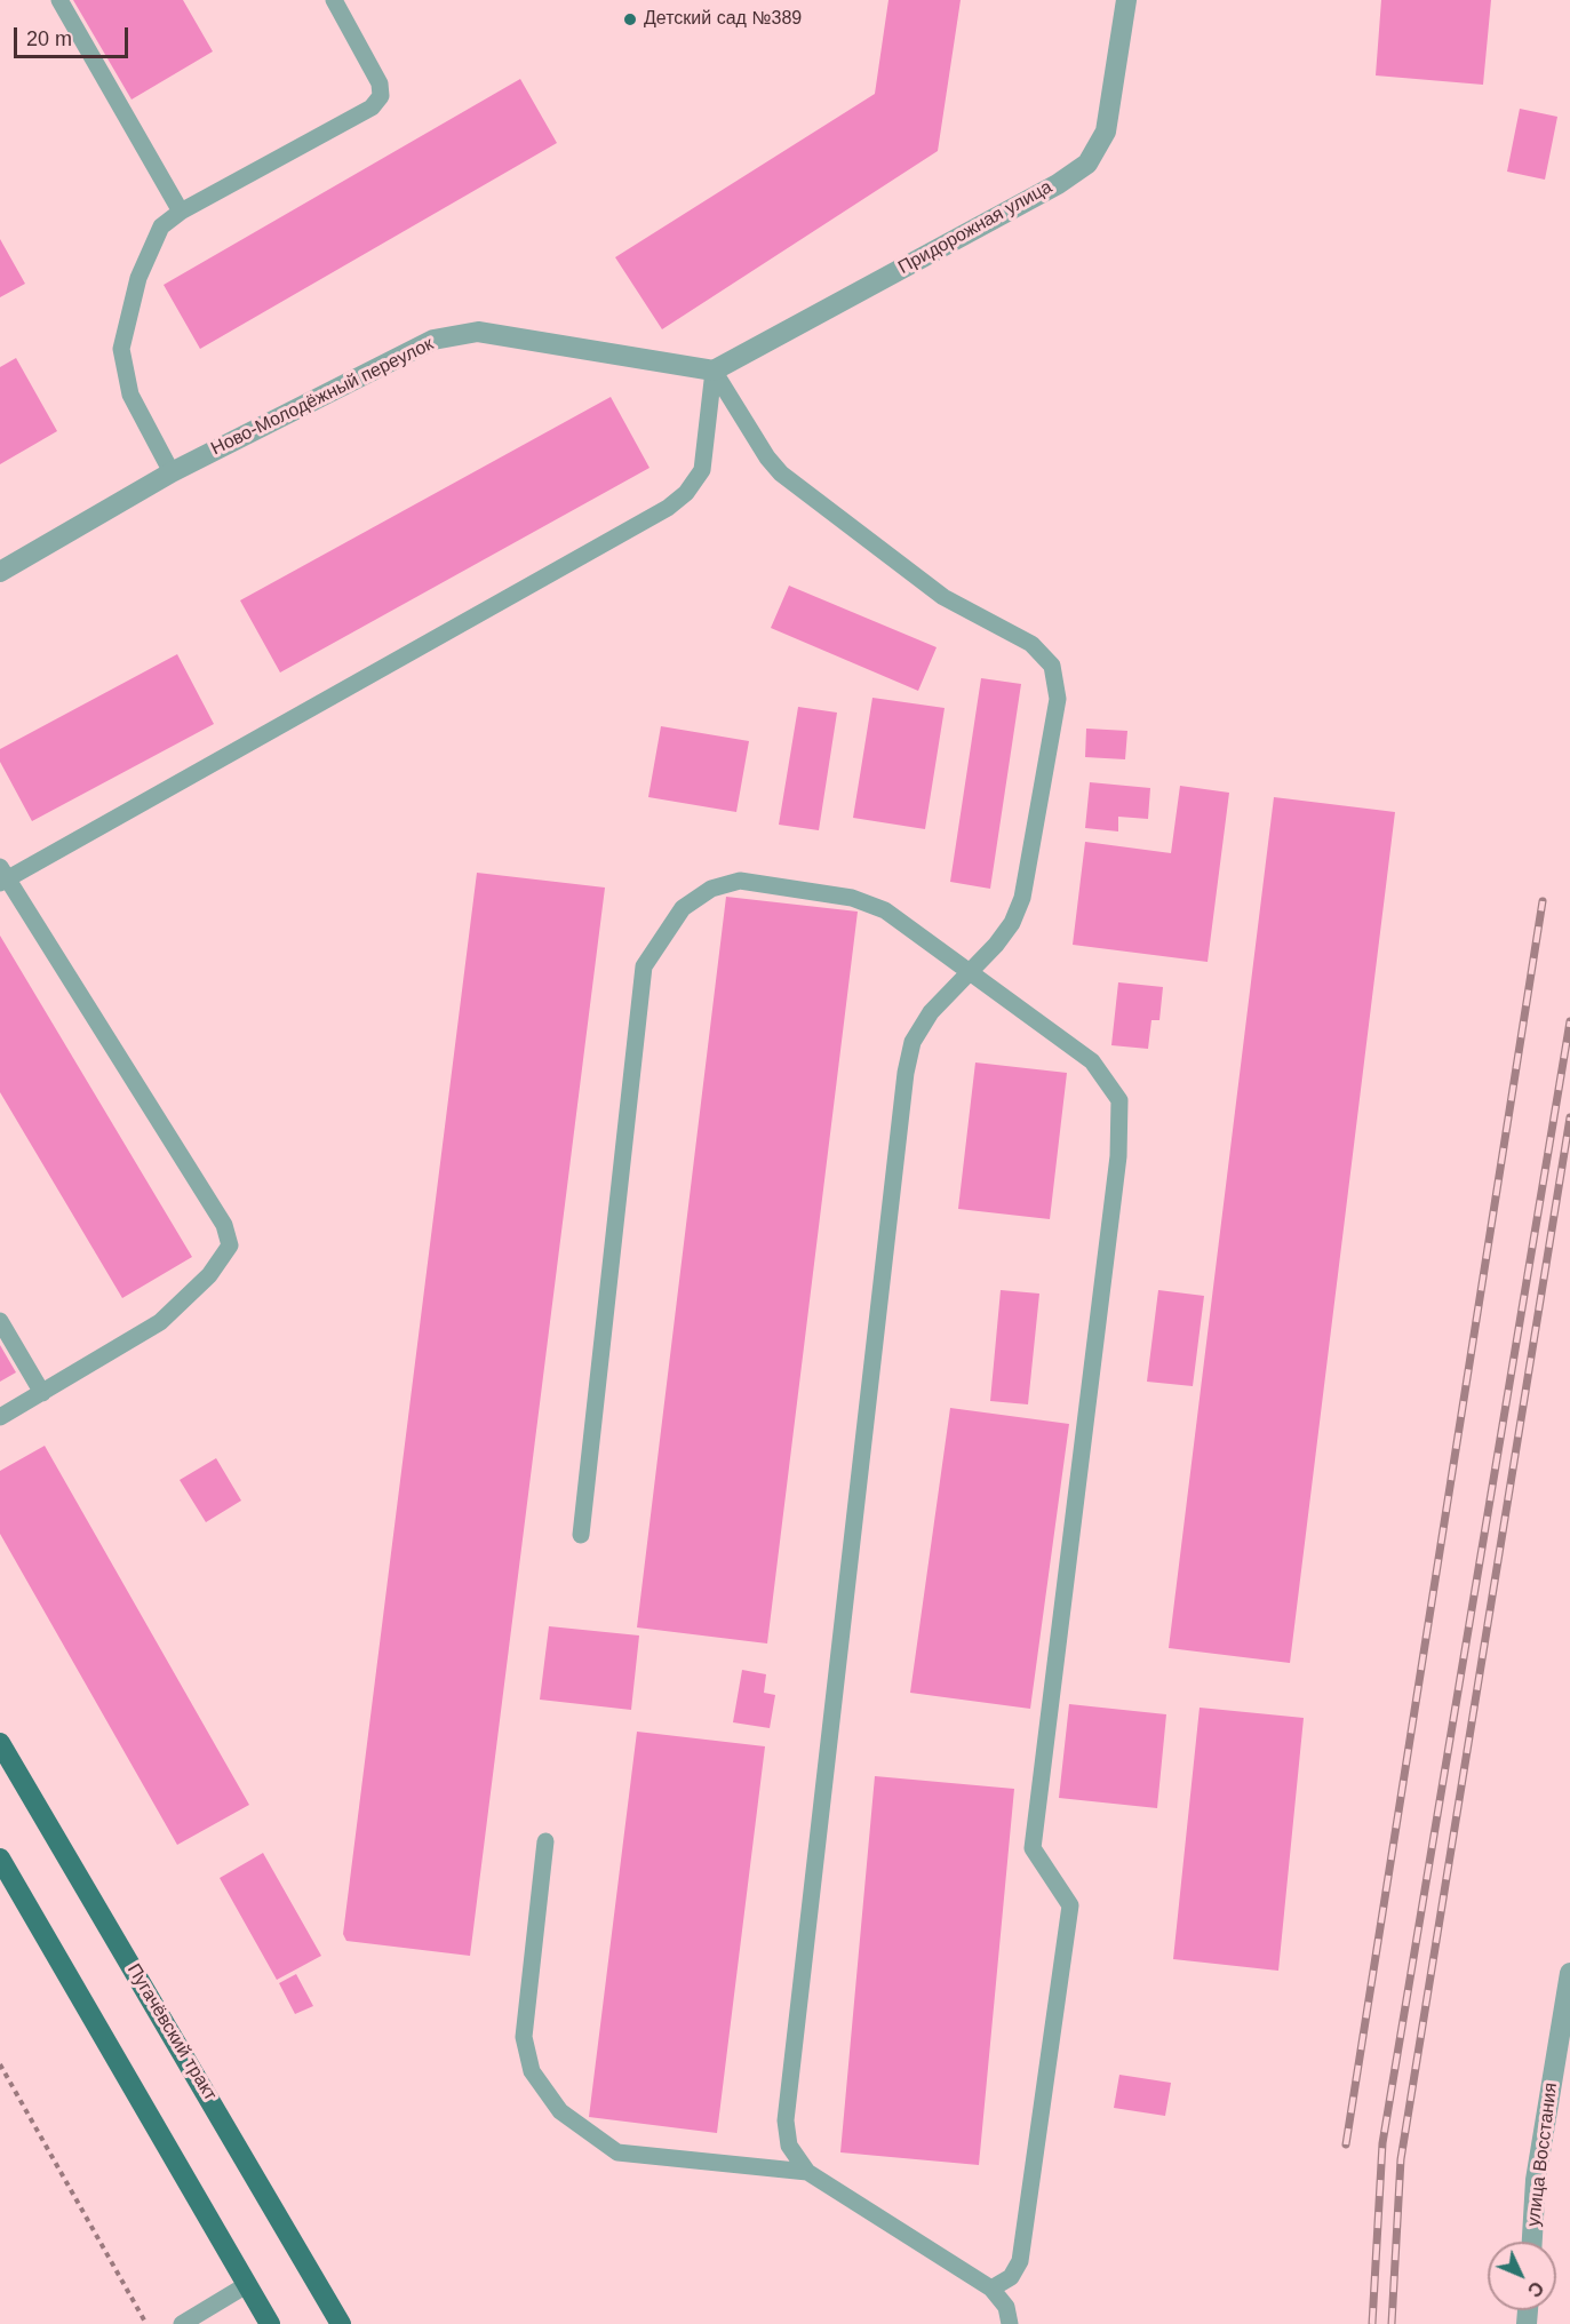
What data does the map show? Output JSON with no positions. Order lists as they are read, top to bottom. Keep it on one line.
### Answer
{"streets":{"main road":["Пугачёвский тракт"],"street":["Придорожная улица","Ново-Молодёжный переулок","улица Восстания"]},"crossings":[["Придорожная улица","Ново-Молодёжный переулок"]],"places":["Детский сад №389"],"scale_bar":"20 m","north":"bottom right"}
